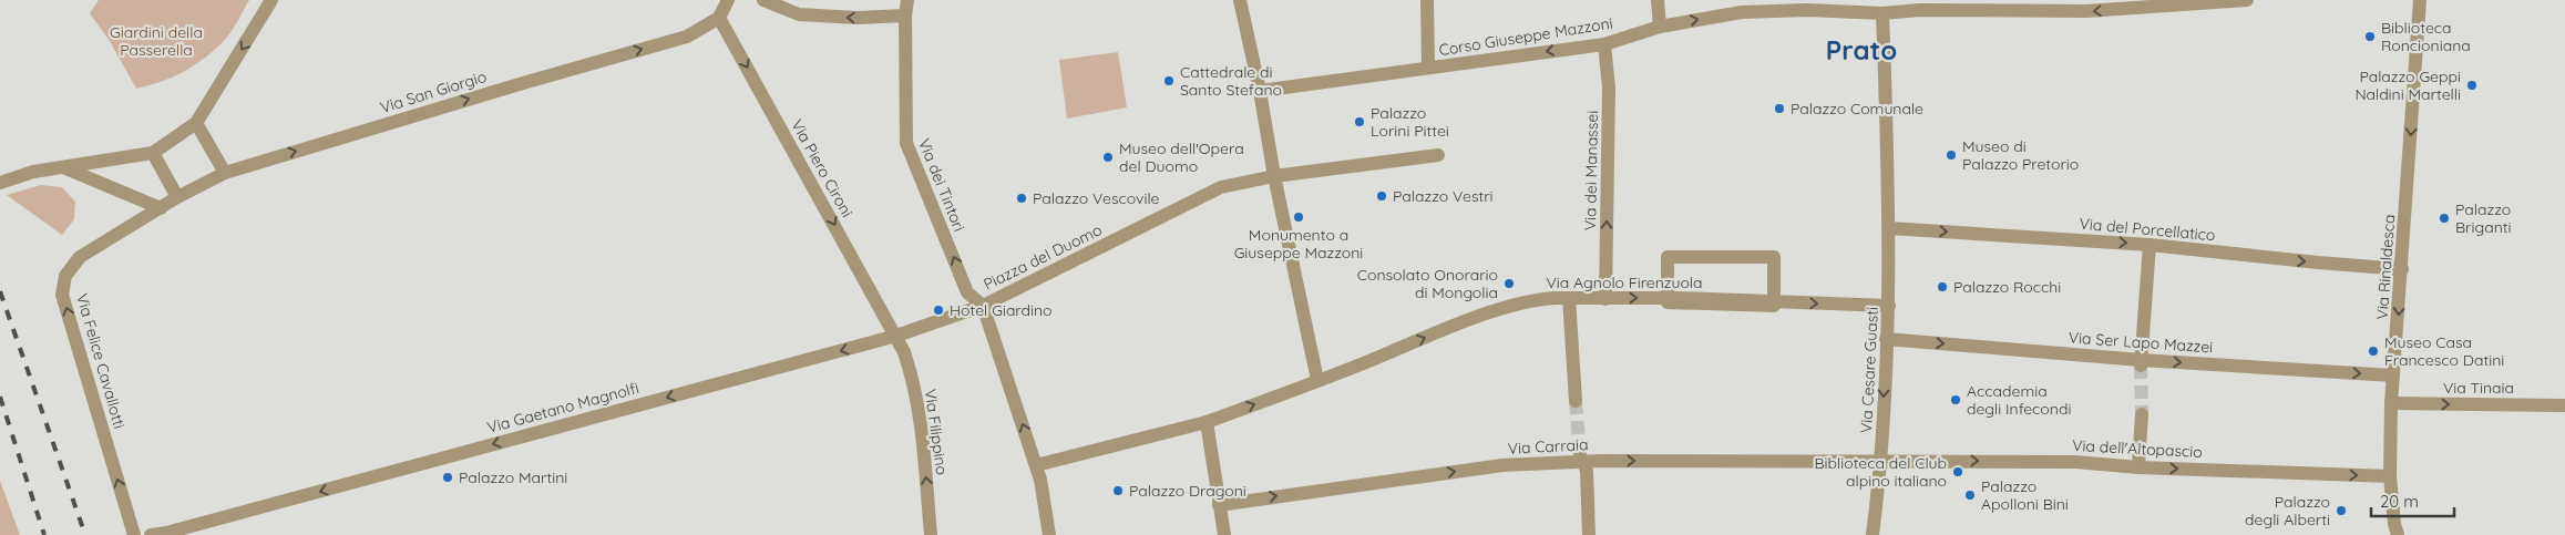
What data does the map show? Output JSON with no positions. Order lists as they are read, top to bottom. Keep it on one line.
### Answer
{"streets":{"street":["Corso Giuseppe Mazzoni","Via San Giorgio","Via Piero Cironi","Via dei Manassei","Via dei Tintori","Via del Porcellatico","Piazza del Duomo","Via Rinaldesca","Via Agnolo Firenzuola","Via Ser Lapo Mazzei","Via Felice Cavallotti","Via Cesare Guasti","Via Tinaia","Via Gaetano Magnolfi","Via Filippino","Via Carraia","Via dell'Altopascio"]},"crossings":[["Corso Giuseppe Mazzoni","Via dei Manassei"],["Corso Giuseppe Mazzoni","Via Cesare Guasti"],["Via San Giorgio","Via Piero Cironi"],["Via San Giorgio","Via Felice Cavallotti"],["Via Piero Cironi","Via Gaetano Magnolfi"],["Via Piero Cironi","Via Filippino"],["Via dei Manassei","Via Agnolo Firenzuola"],["Via dei Tintori","Piazza del Duomo"],["Via dei Tintori","Via Gaetano Magnolfi"],["Via del Porcellatico","Via Rinaldesca"],["Via del Porcellatico","Via Cesare Guasti"],["Piazza del Duomo","Via Gaetano Magnolfi"],["Via Rinaldesca","Via Ser Lapo Mazzei"],["Via Rinaldesca","Via Tinaia"],["Via Rinaldesca","Via dell'Altopascio"],["Via Ser Lapo Mazzei","Via Cesare Guasti"],["Via Cesare Guasti","Via Carraia"],["Via Cesare Guasti","Via dell'Altopascio"],["Via Gaetano Magnolfi","Via Filippino"],["Via Carraia","Via dell'Altopascio"]],"one_way":["Via San Giorgio","Via Piero Cironi","Via dei Manassei","Via dei Tintori","Via del Porcellatico","Via Rinaldesca","Via Agnolo Firenzuola","Via Ser Lapo Mazzei","Via Felice Cavallotti","Via Tinaia","Via Gaetano Magnolfi","Via Filippino","Via Carraia","Via dell'Altopascio"],"districts":["Prato"],"parks":["Giardini della Passerella"],"places":["Biblioteca Roncioniana","Cattedrale di Santo Stefano","Palazzo Geppi Naldini Martelli","Palazzo Comunale","Palazzo Lorini Pittei","Museo di Palazzo Pretorio","Museo dell'Opera del Duomo","Palazzo Vestri","Palazzo Vescovile","Monumento a Giuseppe Mazzoni","Palazzo Briganti","Consolato Onorario di Mongolia","Palazzo Rocchi","Hotel Giardino","Museo Casa Francesco Datini","Accademia degli Infecondi","Biblioteca del Club alpino italiano","Palazzo Martini","Palazzo Dragoni","Palazzo Apolloni Bini","Palazzo degli Alberti"],"scale_bar":"20 m"}
